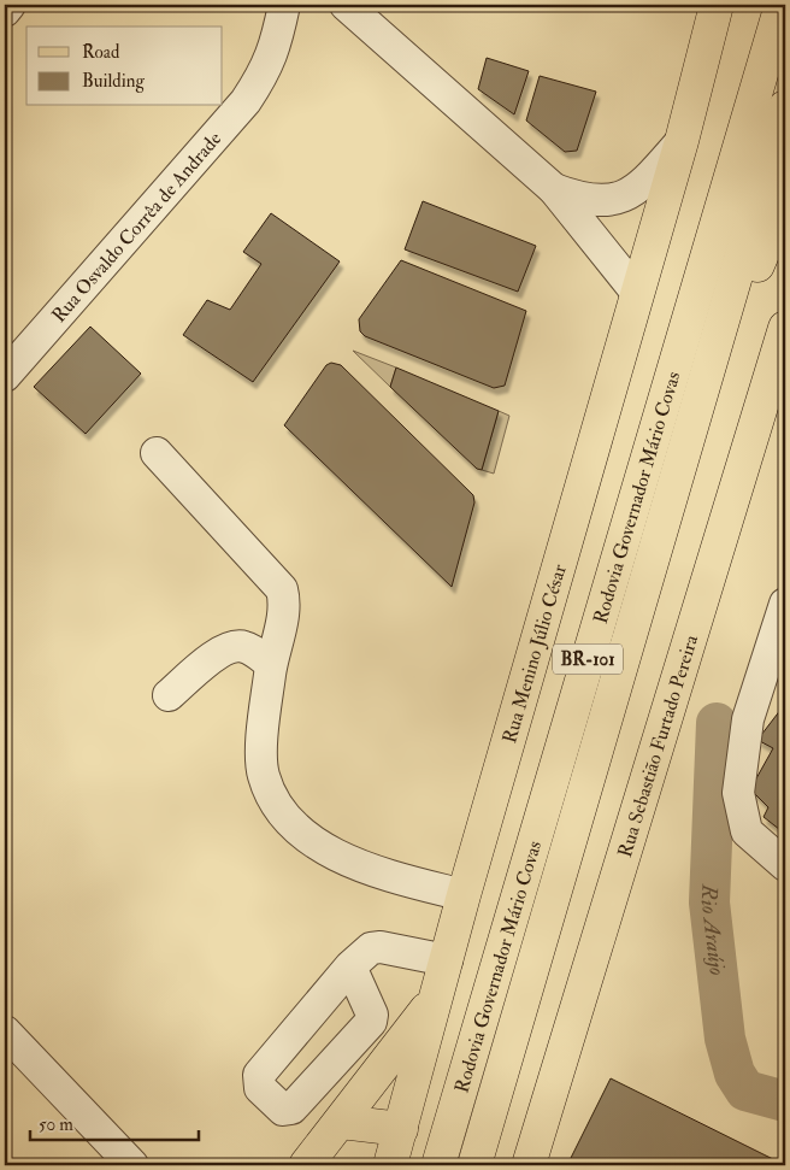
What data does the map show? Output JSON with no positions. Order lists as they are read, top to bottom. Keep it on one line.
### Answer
{"streets":{"main road":["Rodovia Governador Mário Covas","Rua Menino Júlio César","BR-101","Rua Sebastião Furtado Pereira"],"street":["Rua Osvaldo Corrêa de Andrade"]},"water":["Rio Araújo"],"legend":["Road","Building"],"scale_bar":"50 m"}
